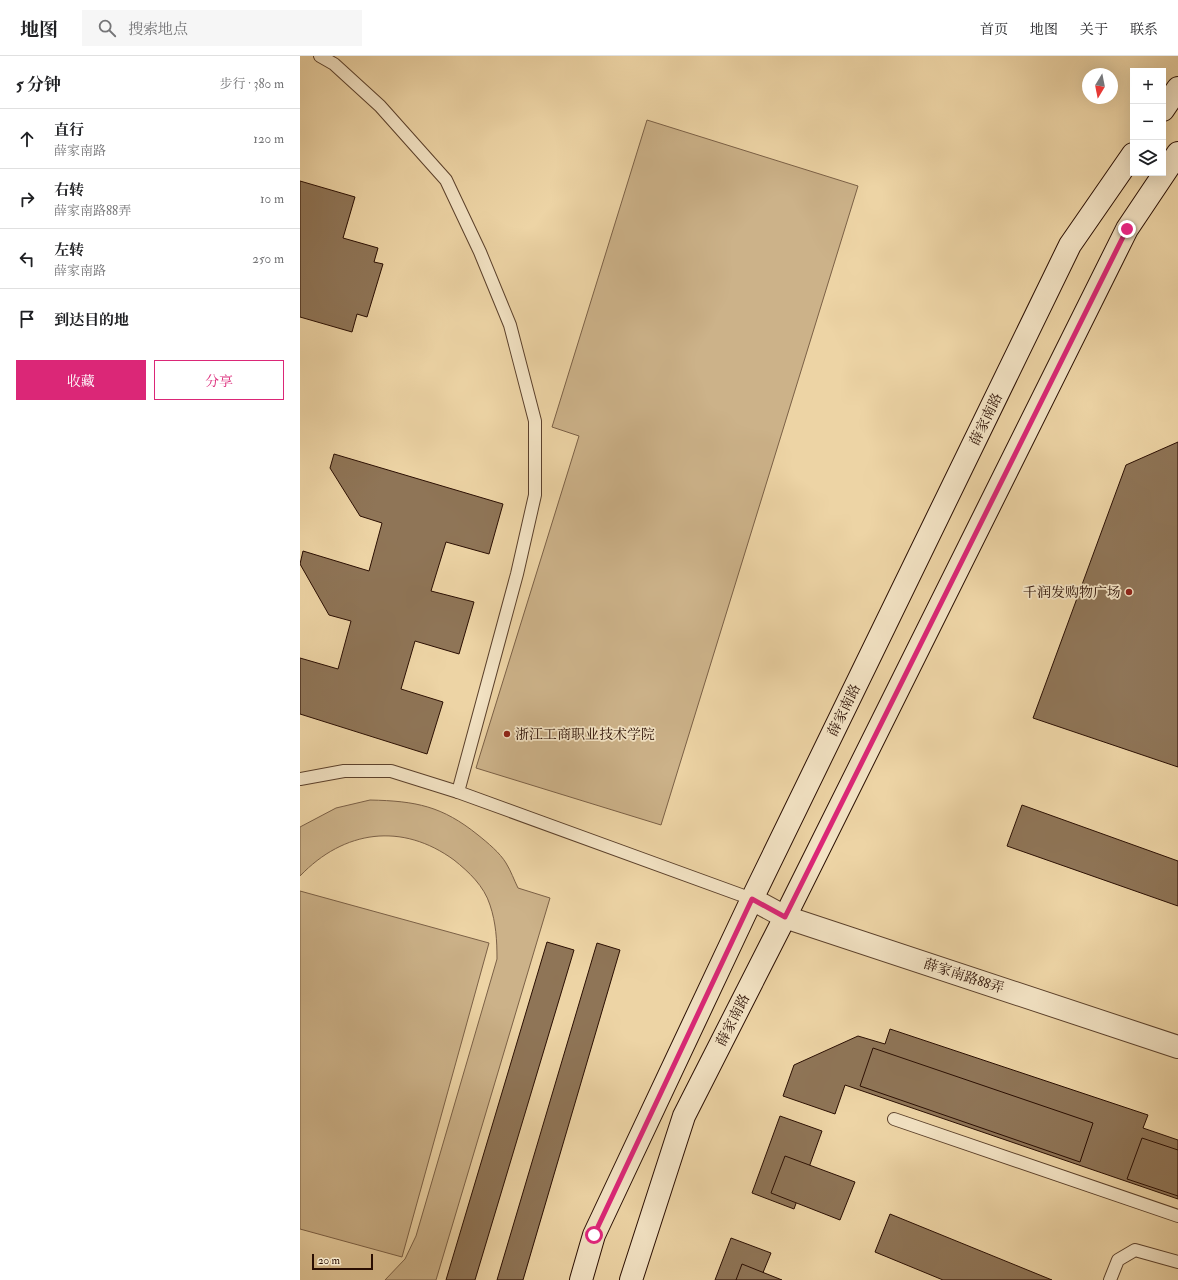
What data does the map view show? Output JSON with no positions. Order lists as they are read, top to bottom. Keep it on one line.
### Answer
{"streets":{"main road":["薛家南路","薛家南路88弄"]},"crossings":[["薛家南路","薛家南路88弄"]],"places":["千润发购物广场","浙江工商职业技术学院"],"scale_bar":"20 m","north":"bottom","page":{"header":"地图","search":"搜索地点","nav":["首页","地图","关于","联系"],"heading":["5 分钟","步行 · 380 m"],"map_buttons":["+","−"],"list":[["直行","薛家南路","120 m"],["右转","薛家南路88弄","10 m"],["左转","薛家南路","250 m"],"到达目的地"],"buttons":["收藏","分享"],"scale":"20 m"}}
